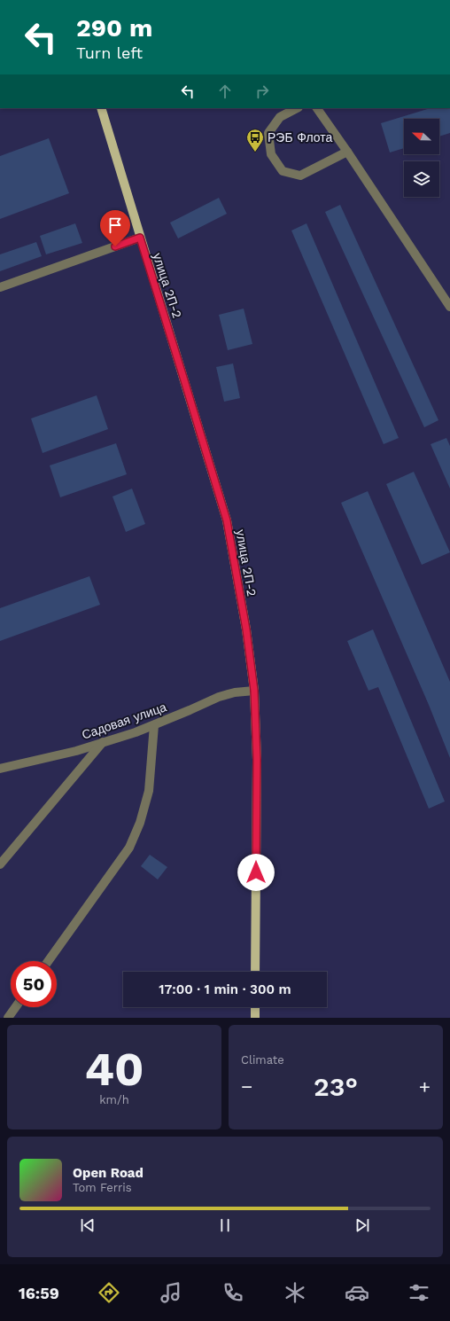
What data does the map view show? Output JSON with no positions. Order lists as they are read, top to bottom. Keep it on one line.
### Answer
{"streets":{"main road":["улица 2П-2"],"street":["Садовая улица"]},"crossings":[["улица 2П-2","Садовая улица"]],"places":{"bus stop":["РЭБ Флота"]},"north":"left","page":{"turn":["290 m","Turn left"],"limit":"50","trip":"17:00 · 1 min · 300 m","tile":[["40","km/h"],"Climate"],"heat":["−","23°","+"],"song":["Open Road","Tom Ferris"],"tabs":"16:59"}}
